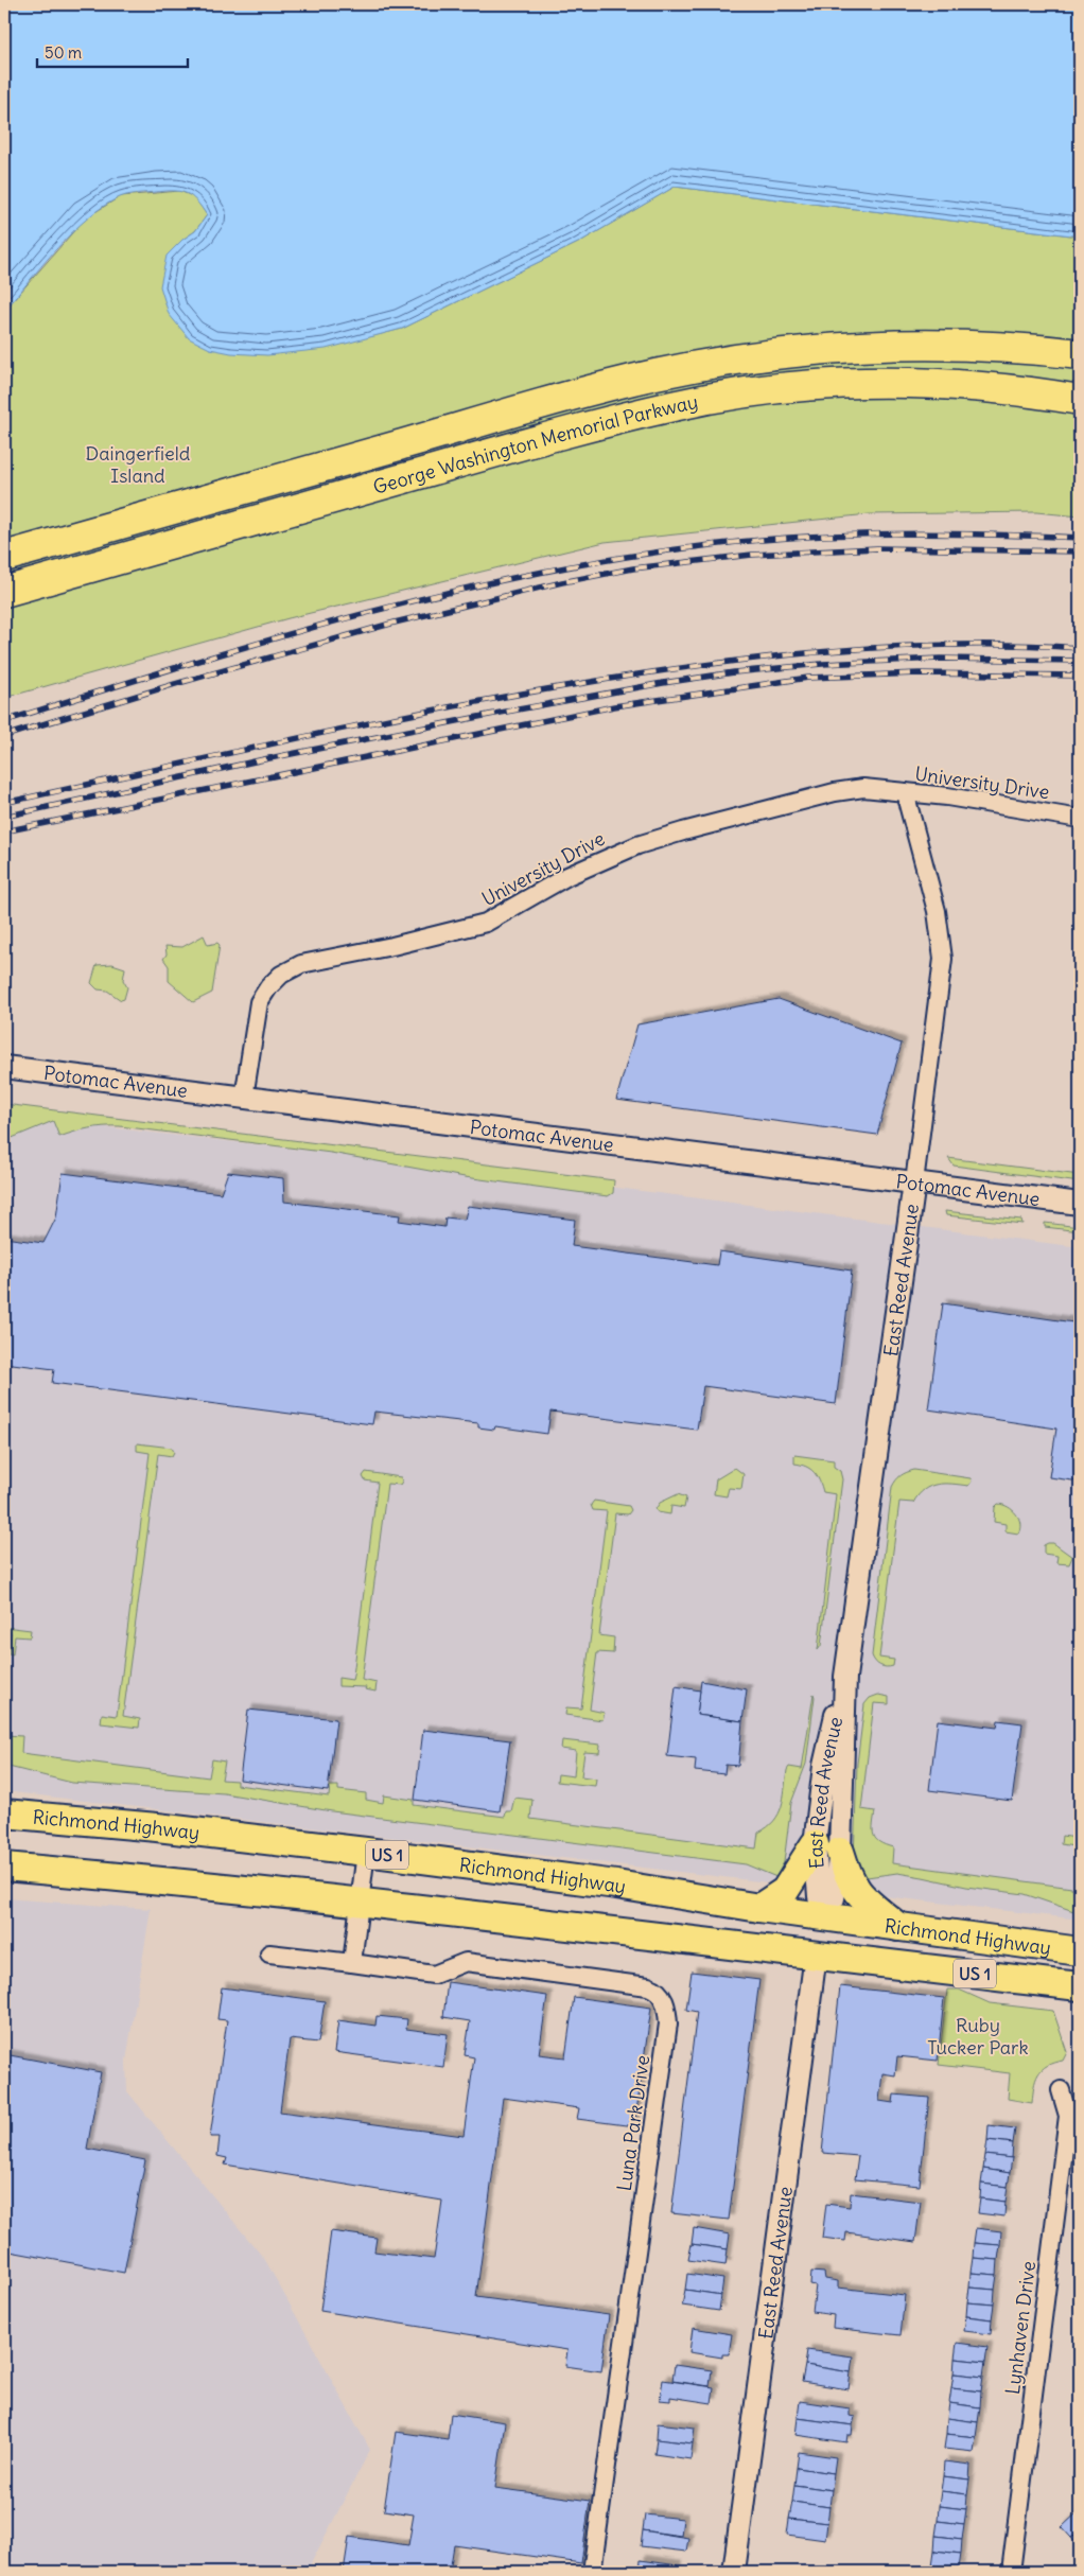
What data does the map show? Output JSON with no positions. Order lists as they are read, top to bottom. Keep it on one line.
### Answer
{"streets":{"highway":["George Washington Memorial Parkway","Richmond Highway","US 1"],"street":["University Drive","Potomac Avenue","East Reed Avenue","Luna Park Drive","Lynhaven Drive"]},"crossings":[["University Drive","Potomac Avenue"],["University Drive","East Reed Avenue"],["Potomac Avenue","East Reed Avenue"],["East Reed Avenue","Richmond Highway"]],"parks":["Daingerfield Island","Ruby Tucker Park"],"scale_bar":"50 m"}
